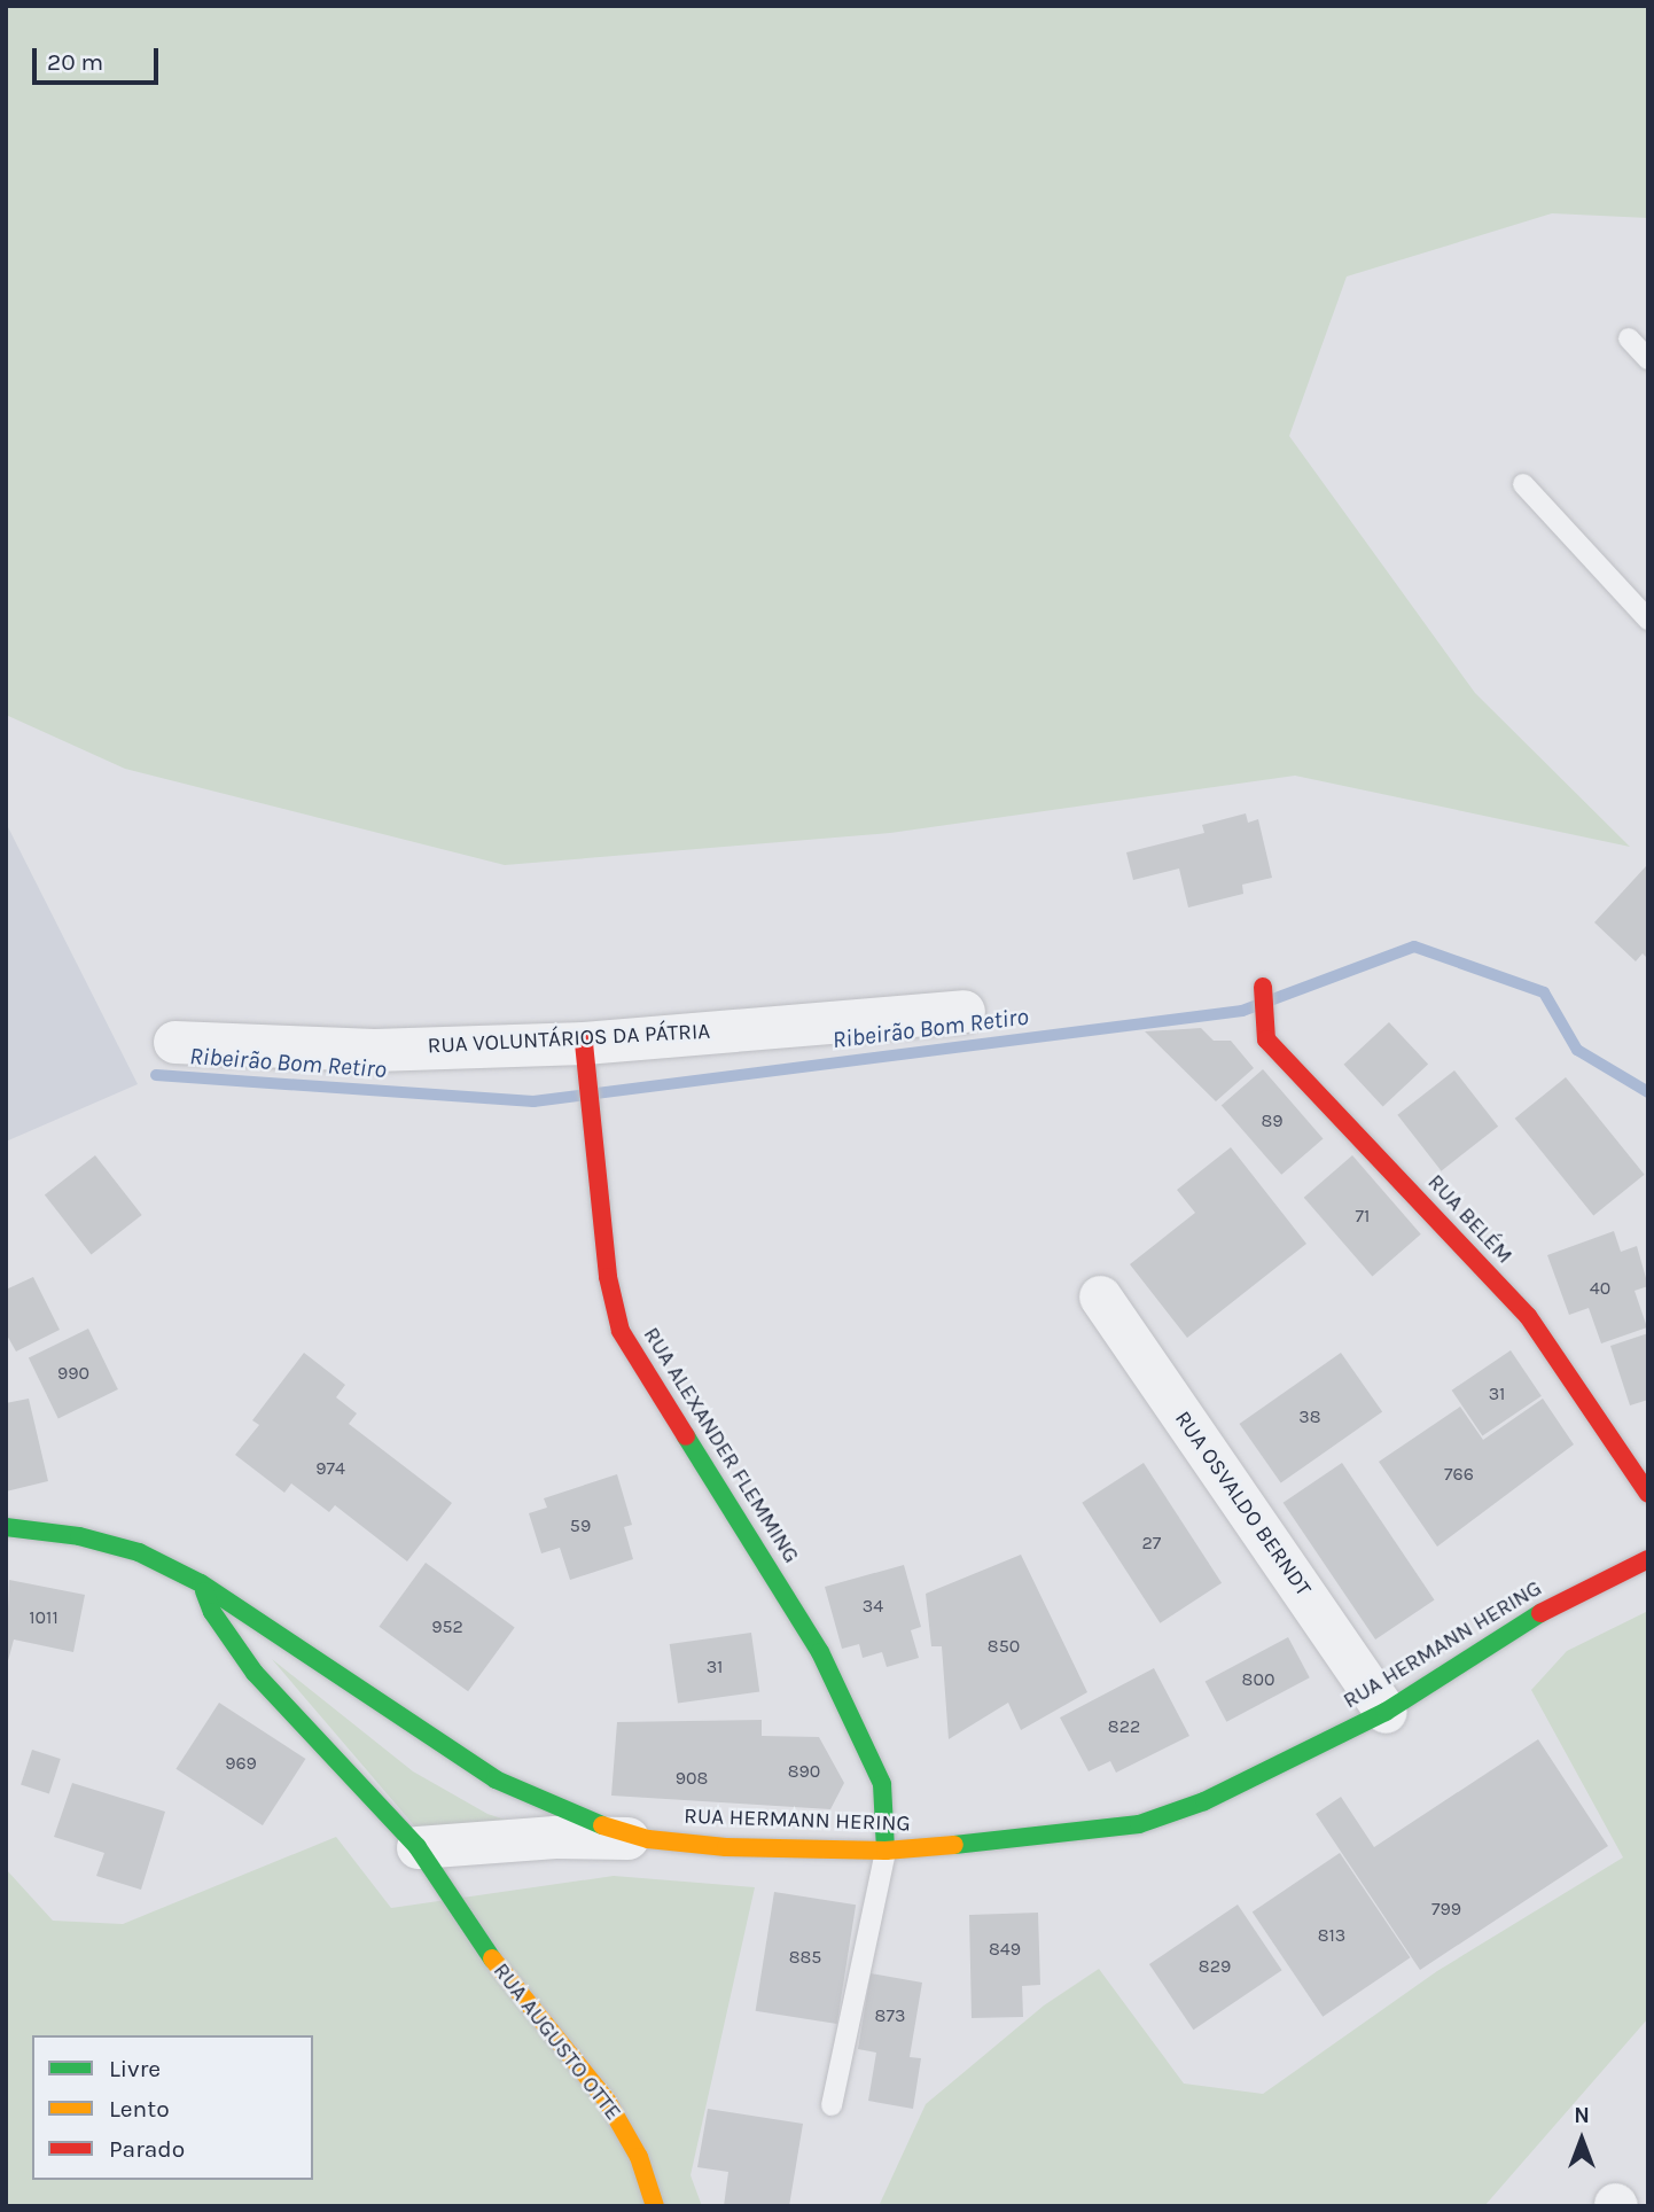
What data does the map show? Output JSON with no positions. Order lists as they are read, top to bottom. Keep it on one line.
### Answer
{"streets":{"street":["RUA VOLUNTÁRIOS DA PÁTRIA","RUA BELÉM","RUA ALEXANDER FLEMMING","RUA OSVALDO BERNDT","RUA HERMANN HERING","RUA AUGUSTO OTTE"]},"crossings":[["RUA VOLUNTÁRIOS DA PÁTRIA","RUA ALEXANDER FLEMMING"],["RUA ALEXANDER FLEMMING","RUA HERMANN HERING"],["RUA OSVALDO BERNDT","RUA HERMANN HERING"],["RUA HERMANN HERING","RUA AUGUSTO OTTE"]],"water":["Ribeirão Bom Retiro"],"house_numbers":["89","71","40","990","31","38","974","766","59","27","34","1011","952","850","31","800","822","969","890","908","799","813","849","885","829","873"],"legend":["Livre","Lento","Parado"],"scale_bar":"20 m","north":"top"}
